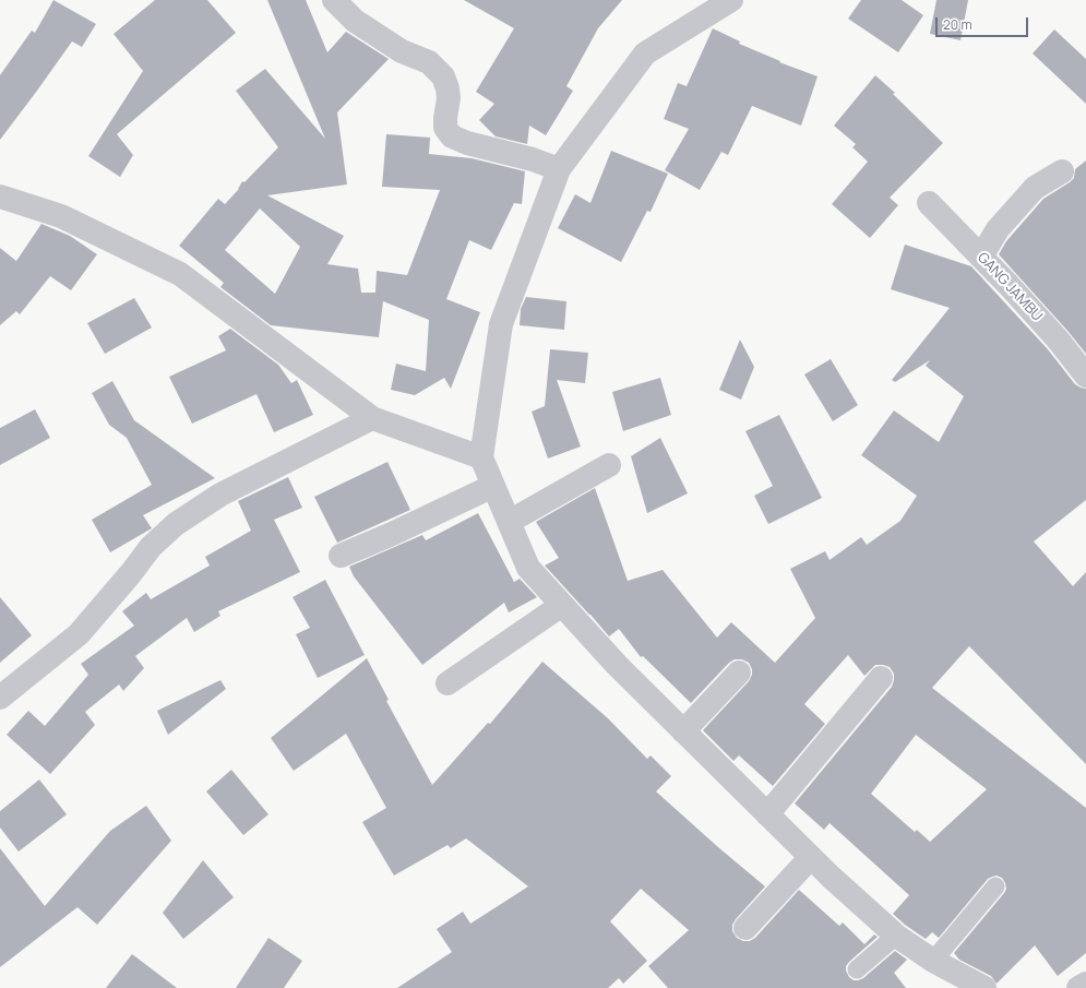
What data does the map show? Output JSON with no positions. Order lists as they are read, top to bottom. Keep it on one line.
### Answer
{"streets":{"street":["GANG JAMBU"]},"scale_bar":"20 m"}
